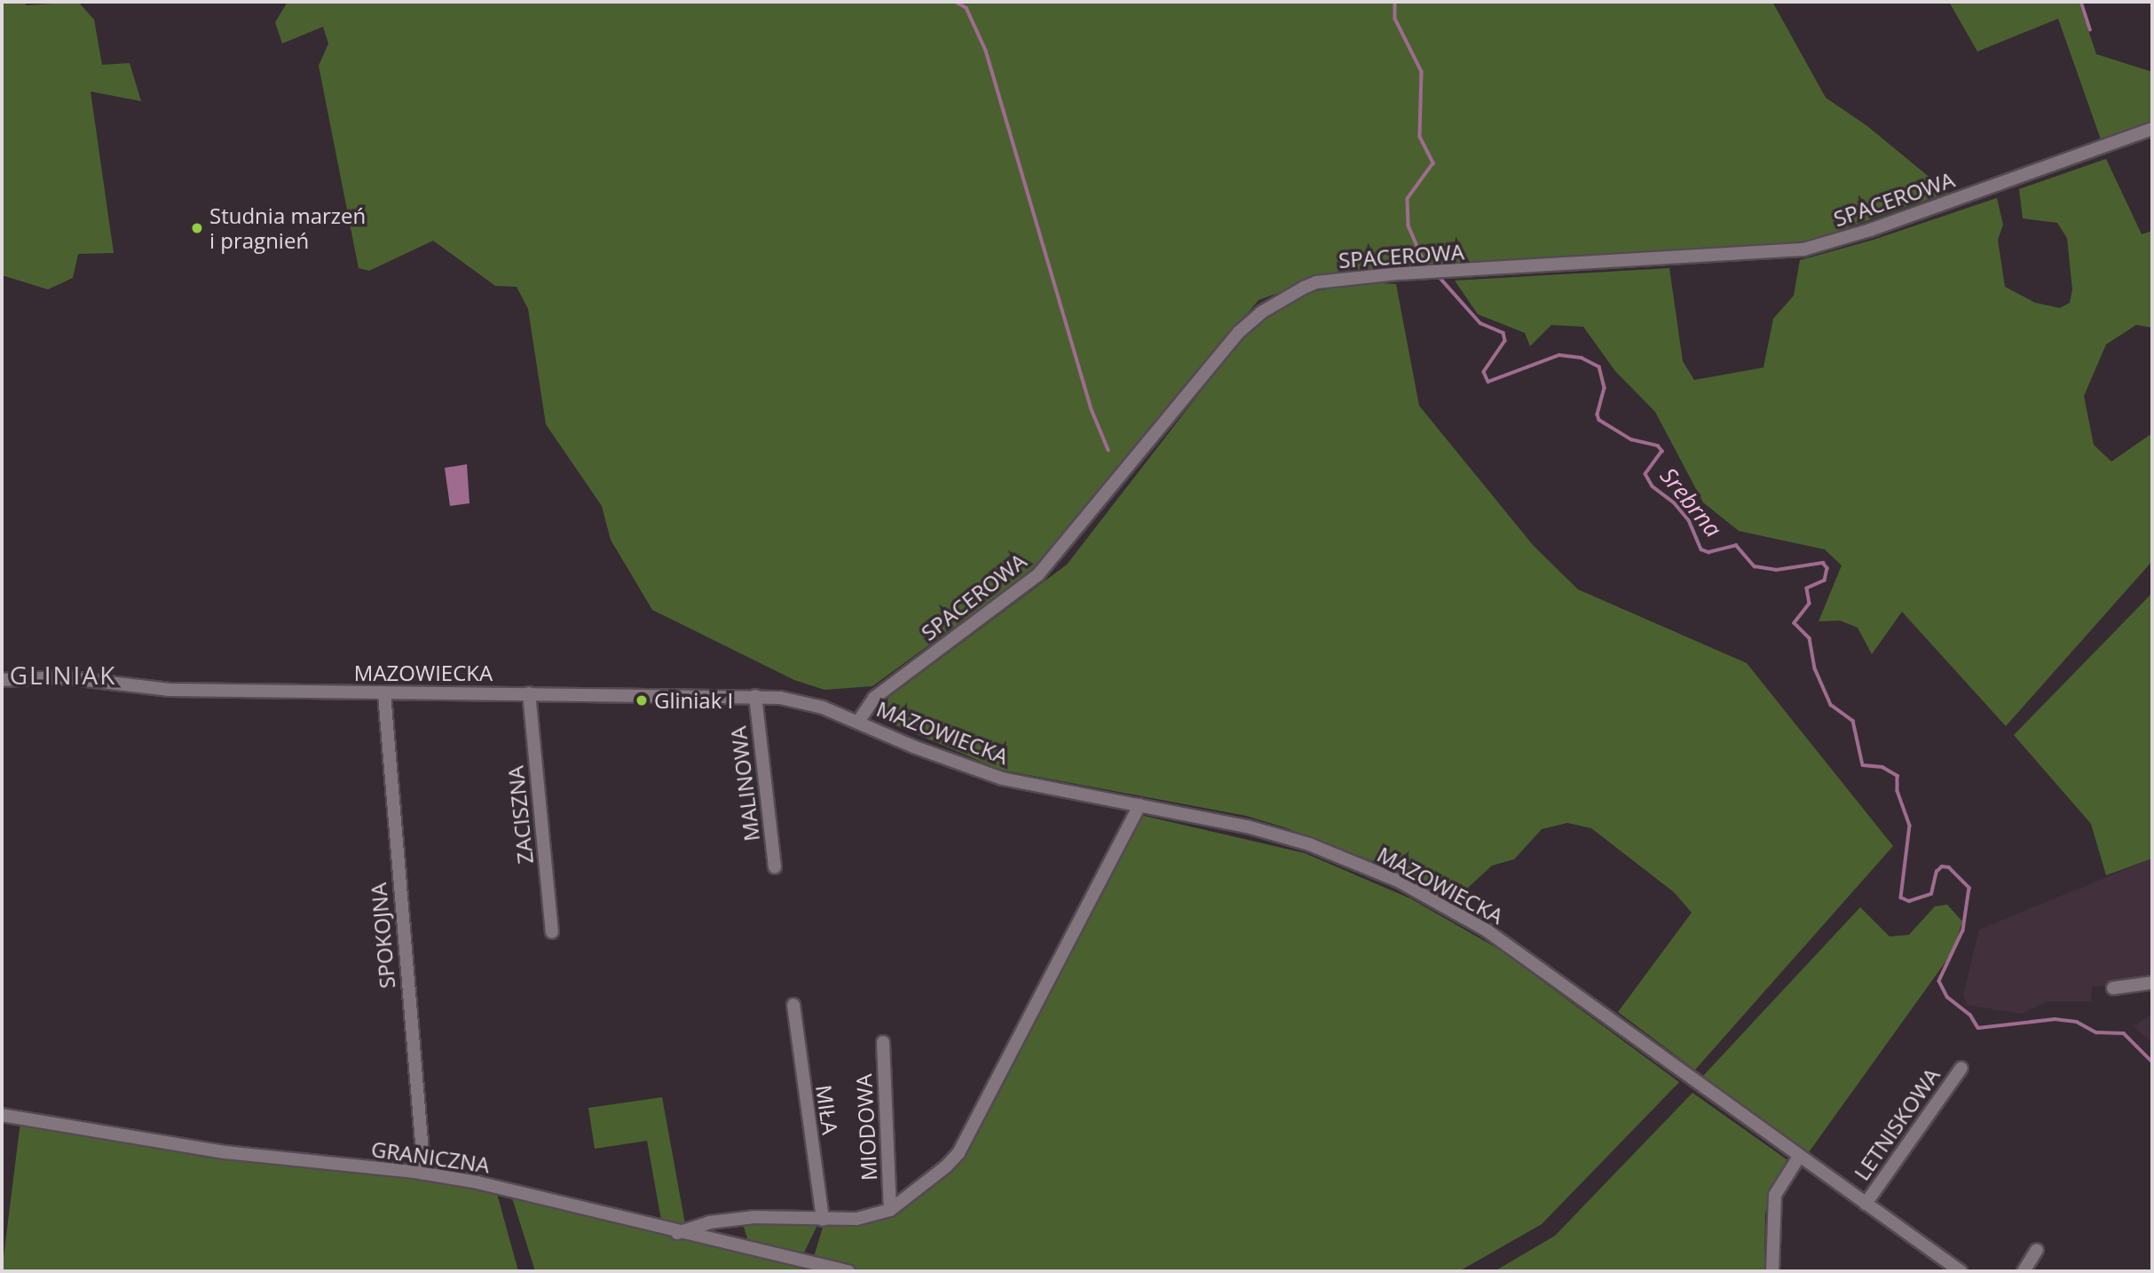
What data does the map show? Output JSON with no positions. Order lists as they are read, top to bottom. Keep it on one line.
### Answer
{"streets":{"street":["SPACEROWA","MAZOWIECKA","MALINOWA","ZACISZNA","SPOKOJNA","MIŁA","LETNISKOWA","MIODOWA","GRANICZNA"]},"crossings":[["SPACEROWA","MAZOWIECKA"],["MAZOWIECKA","MALINOWA"],["MAZOWIECKA","ZACISZNA"],["MAZOWIECKA","SPOKOJNA"],["MAZOWIECKA","LETNISKOWA"],["SPOKOJNA","GRANICZNA"]],"districts":["GLINIAK"],"water":["Srebrna"],"places":["Studnia marzeń i pragnień","Gliniak I"]}
